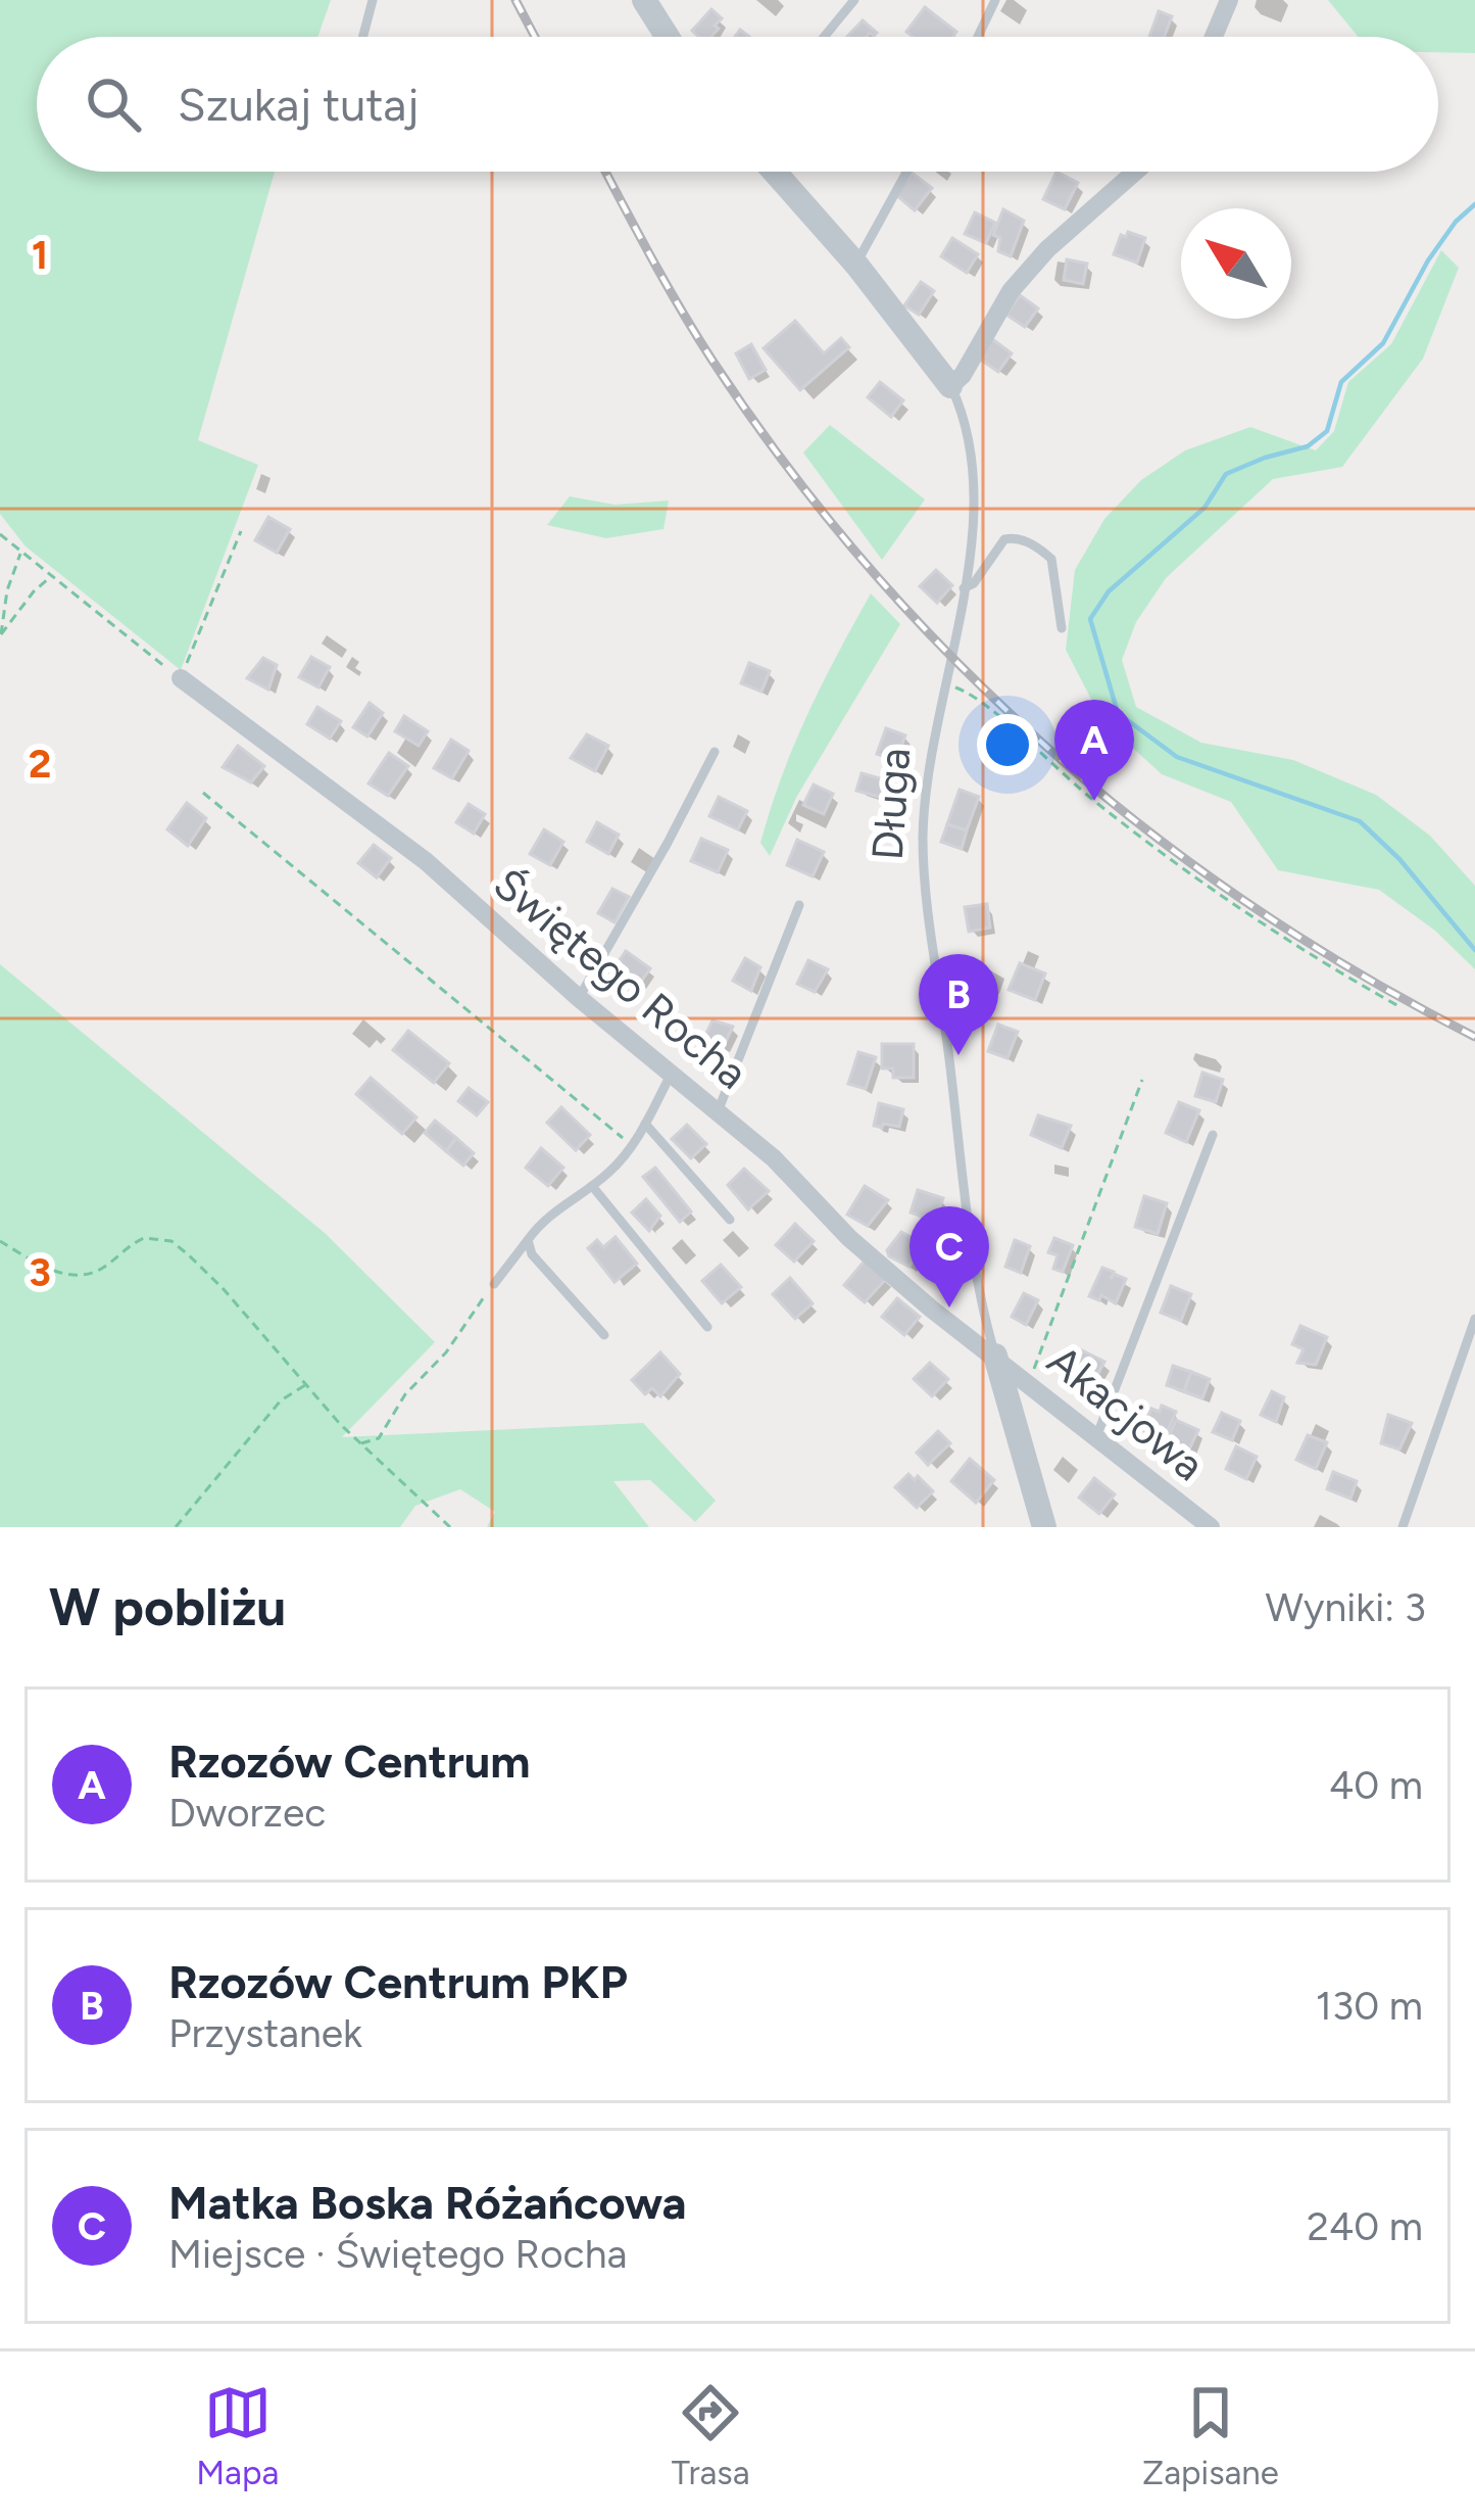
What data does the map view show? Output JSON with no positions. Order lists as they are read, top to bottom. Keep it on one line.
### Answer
{"streets":{"street":["Długa","Świętego Rocha","Akacjowa"]},"crossings":[["Długa","Świętego Rocha"],["Długa","Akacjowa"],["Świętego Rocha","Akacjowa"]],"north":"top left","page":{"search":"Szukaj tutaj","pins":["A","B","C"],"heading":["W pobliżu","Wyniki: 3"],"list":[{"mark":"A","name":"Rzozów Centrum","note":"Dworzec","value":"40 m"},{"mark":"B","name":"Rzozów Centrum PKP","note":"Przystanek","value":"130 m"},{"mark":"C","name":"Matka Boska Różańcowa","note":"Miejsce · Świętego Rocha","value":"240 m"}],"nav":["Mapa","Trasa","Zapisane"]},"grid":{"rows":["1","2","3"]}}
